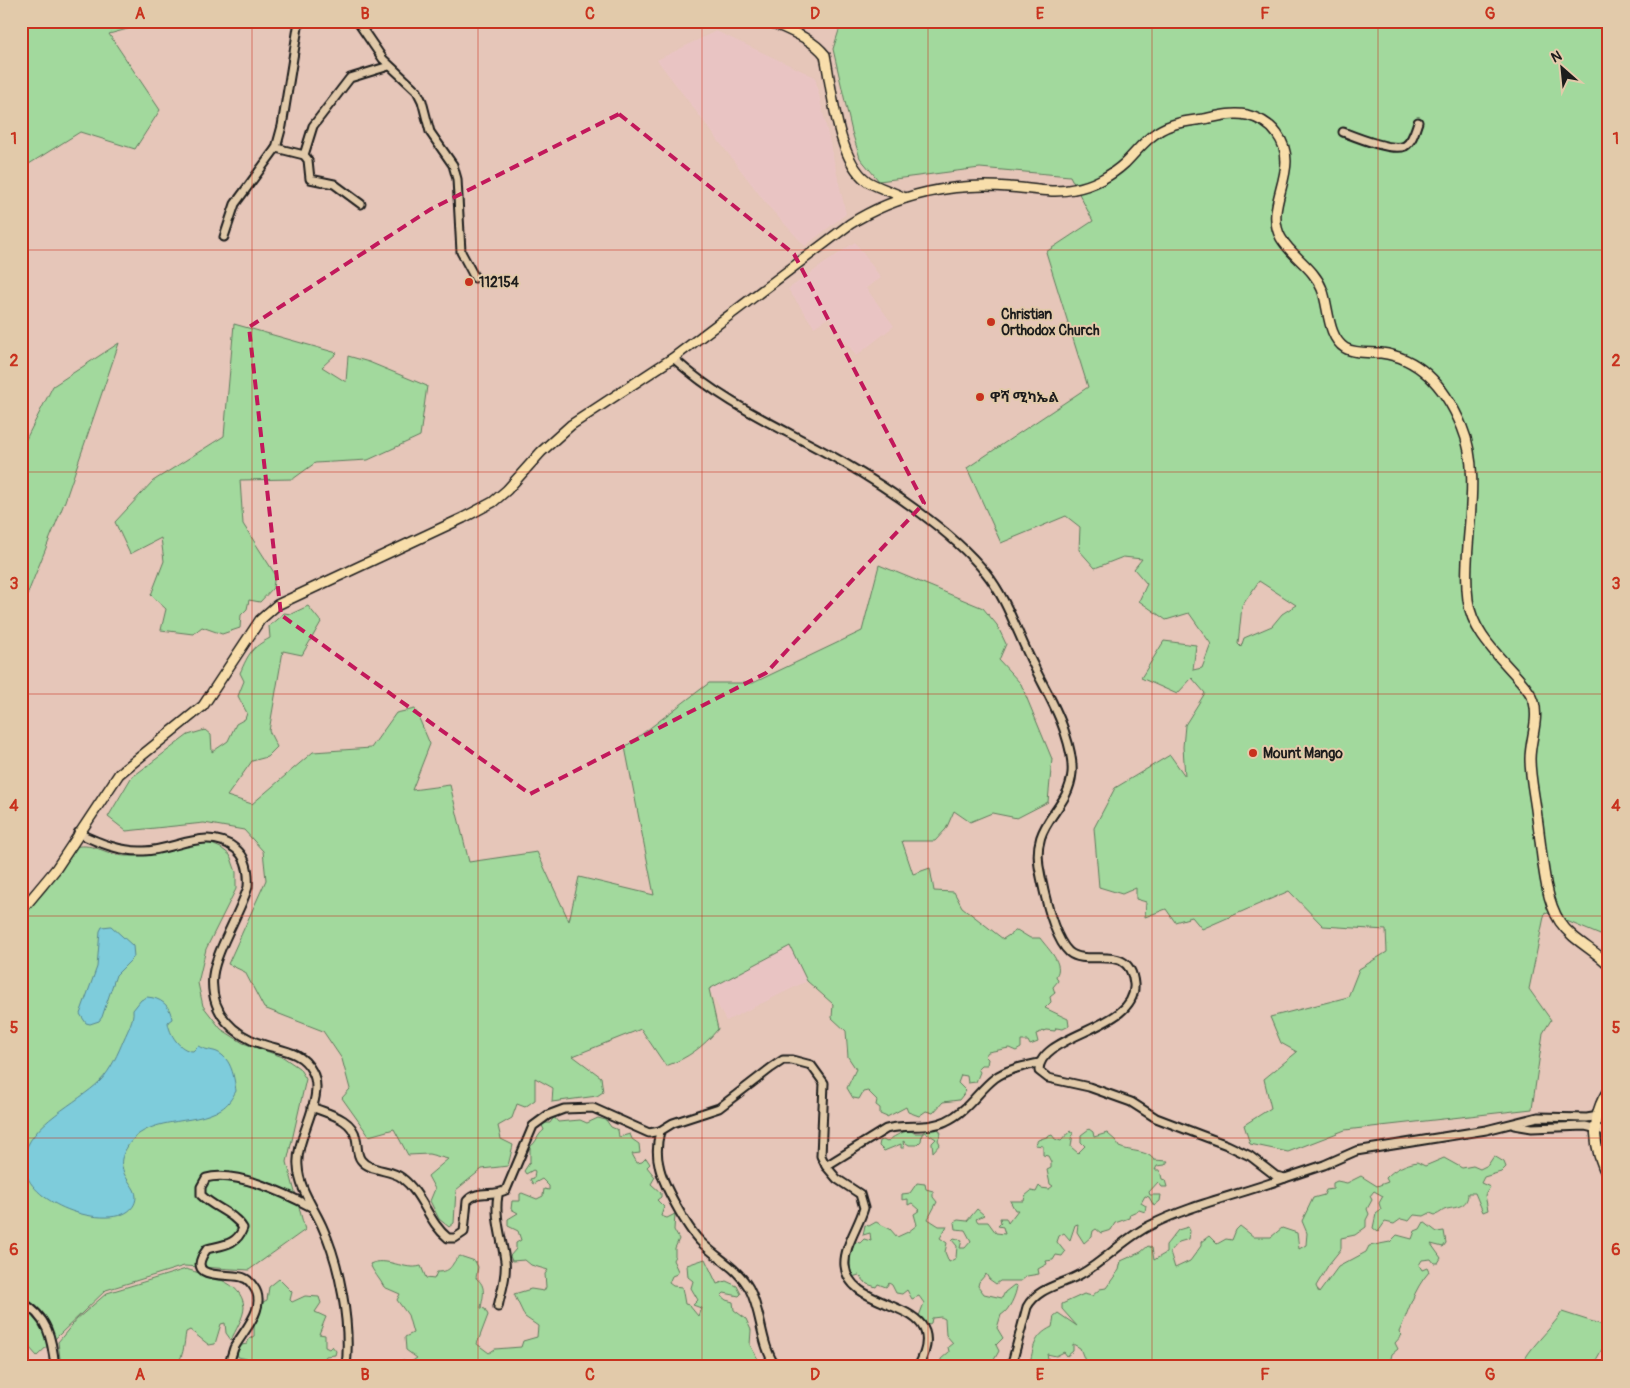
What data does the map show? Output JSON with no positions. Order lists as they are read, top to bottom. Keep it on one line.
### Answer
{"places":["112154","Christian Orthodox Church","ዋሻ ሚካኤል","Mount Mango"],"north":"top left","grid":{"columns":["A","B","C","D","E","F","G"],"rows":["1","2","3","4","5","6"]}}
